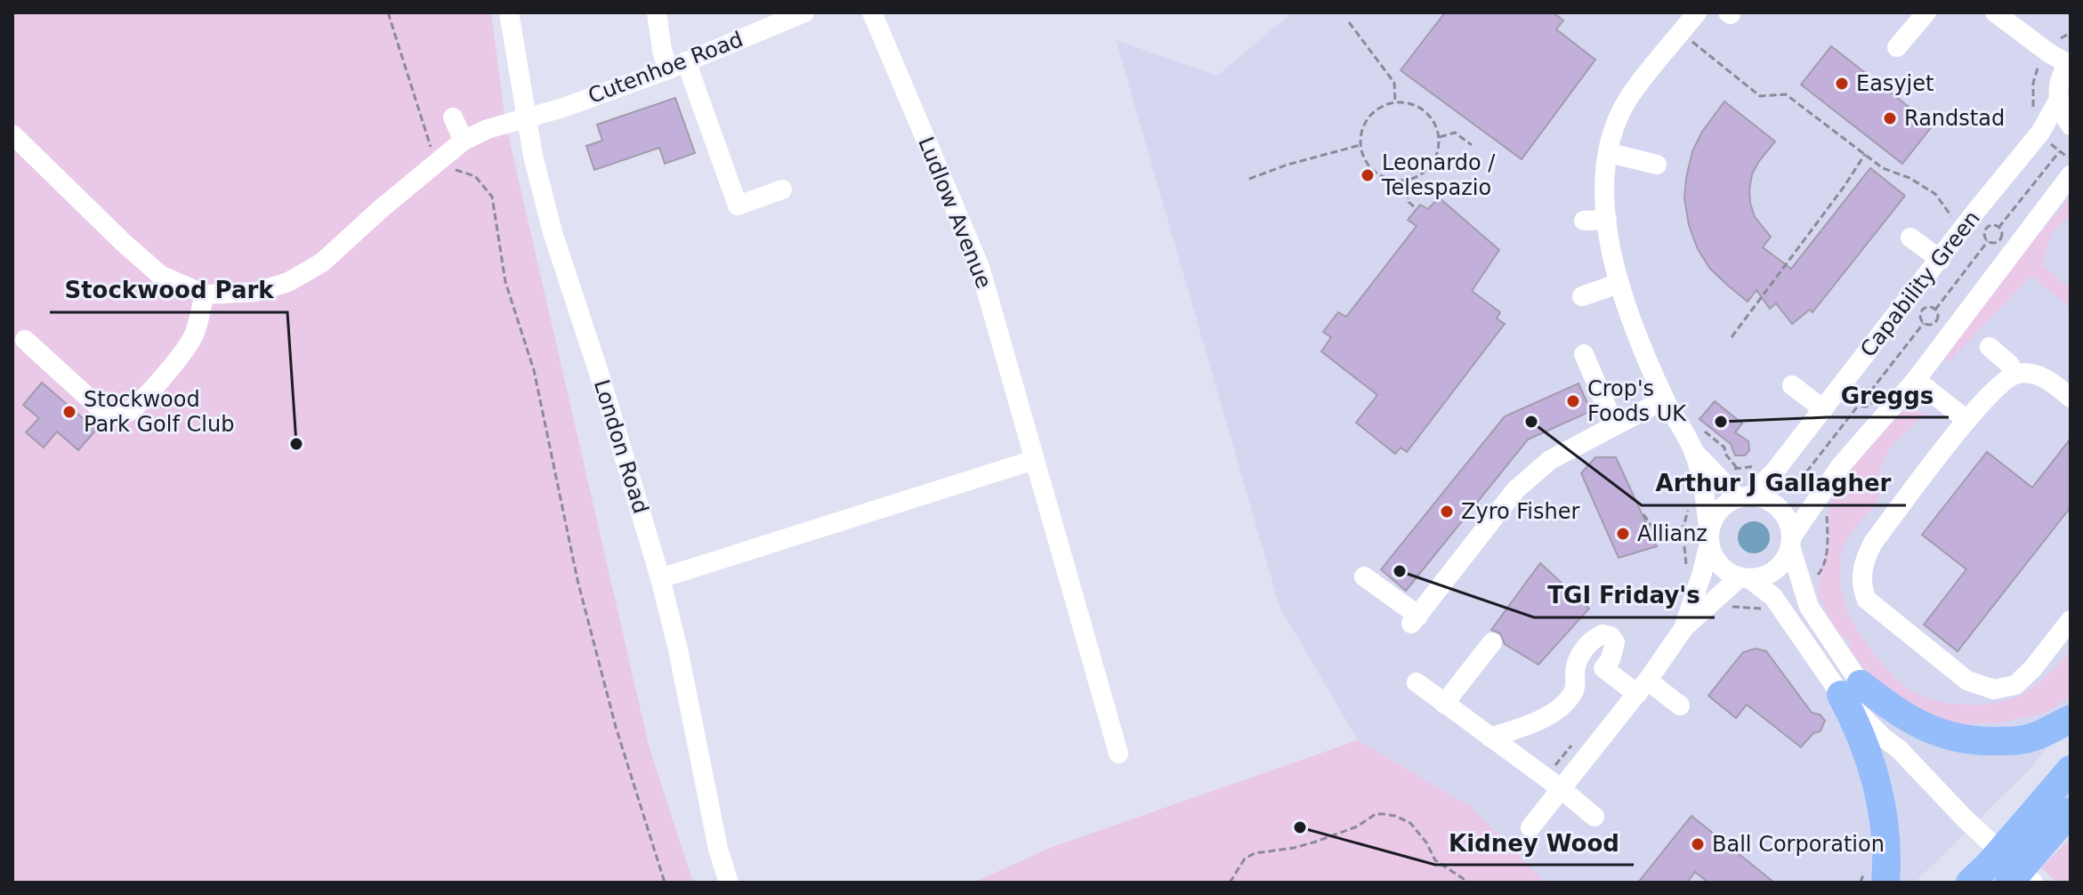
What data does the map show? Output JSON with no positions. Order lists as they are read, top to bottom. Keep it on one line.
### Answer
{"streets":{"street":["Cutenhoe Road","Ludlow Avenue","Capability Green","London Road"]},"crossings":[["Cutenhoe Road","London Road"]],"places":["Easyjet","Randstad","Leonardo / Telespazio","Crop's Foods UK","Stockwood Park Golf Club","Arthur J Gallagher","Greggs","Stockwood Park","Zyro Fisher","Allianz","TGI Friday's","Kidney Wood","Ball Corporation"]}
